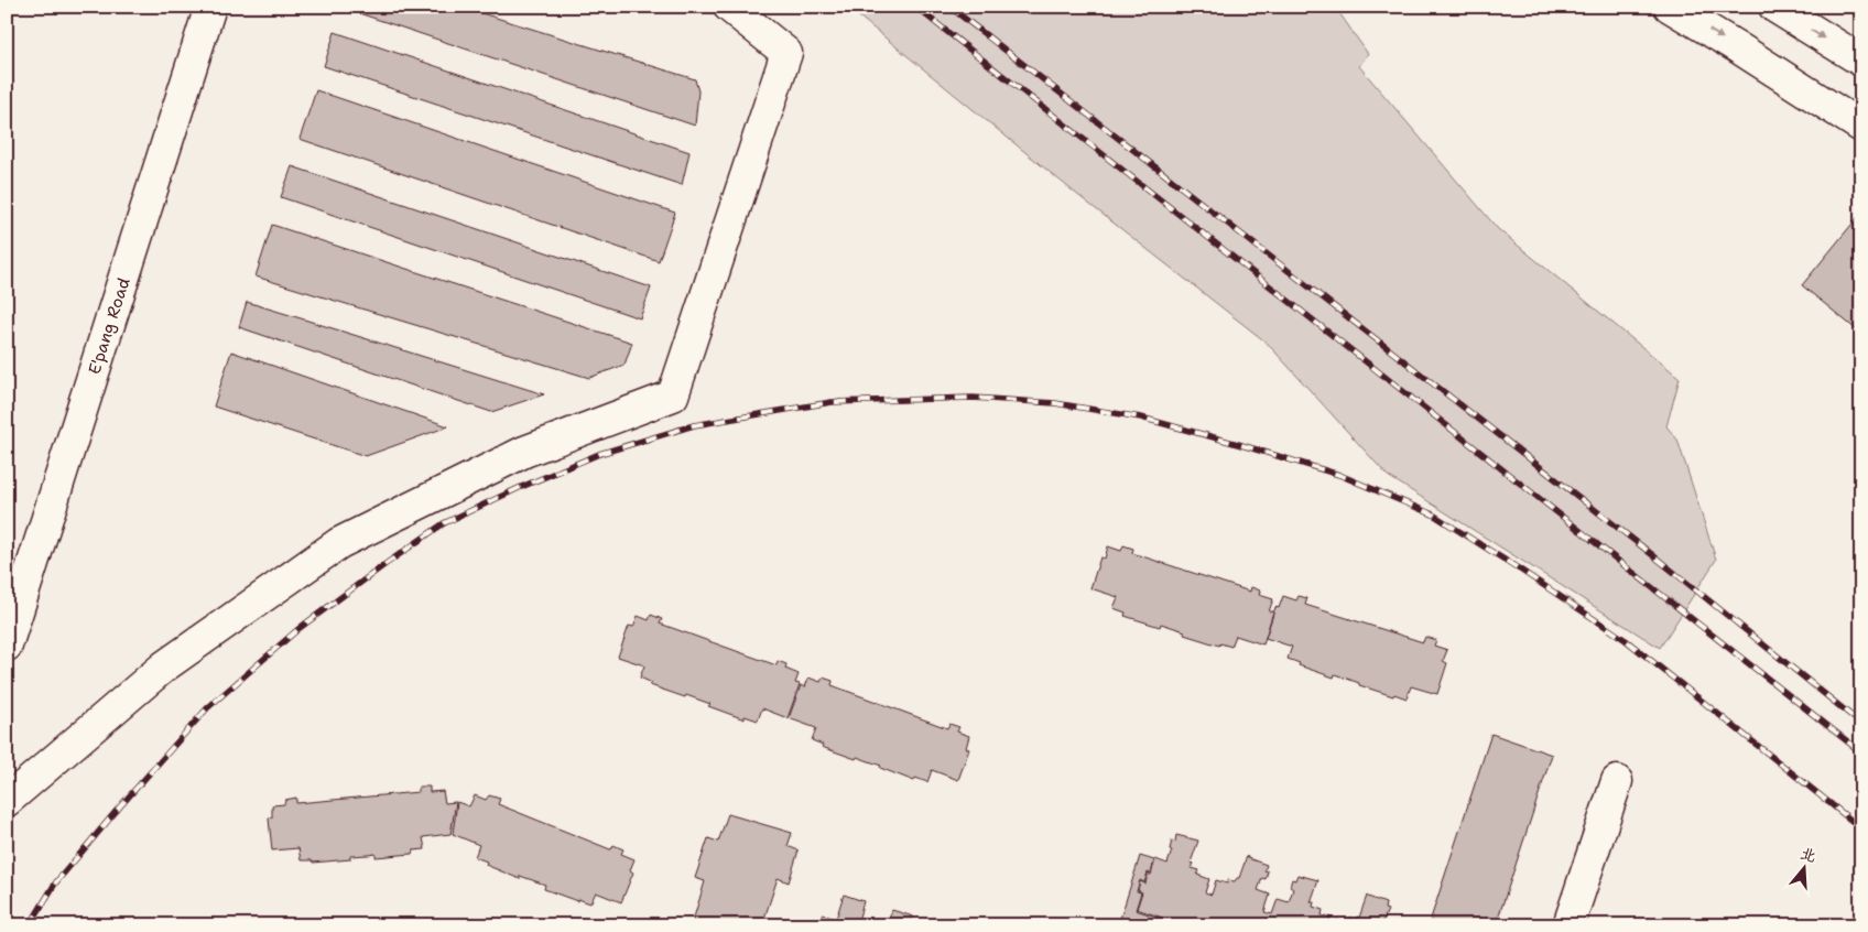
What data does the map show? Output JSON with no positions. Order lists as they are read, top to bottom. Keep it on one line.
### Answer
{"streets":{"main road":["E'pang Road"]},"north":"top"}
